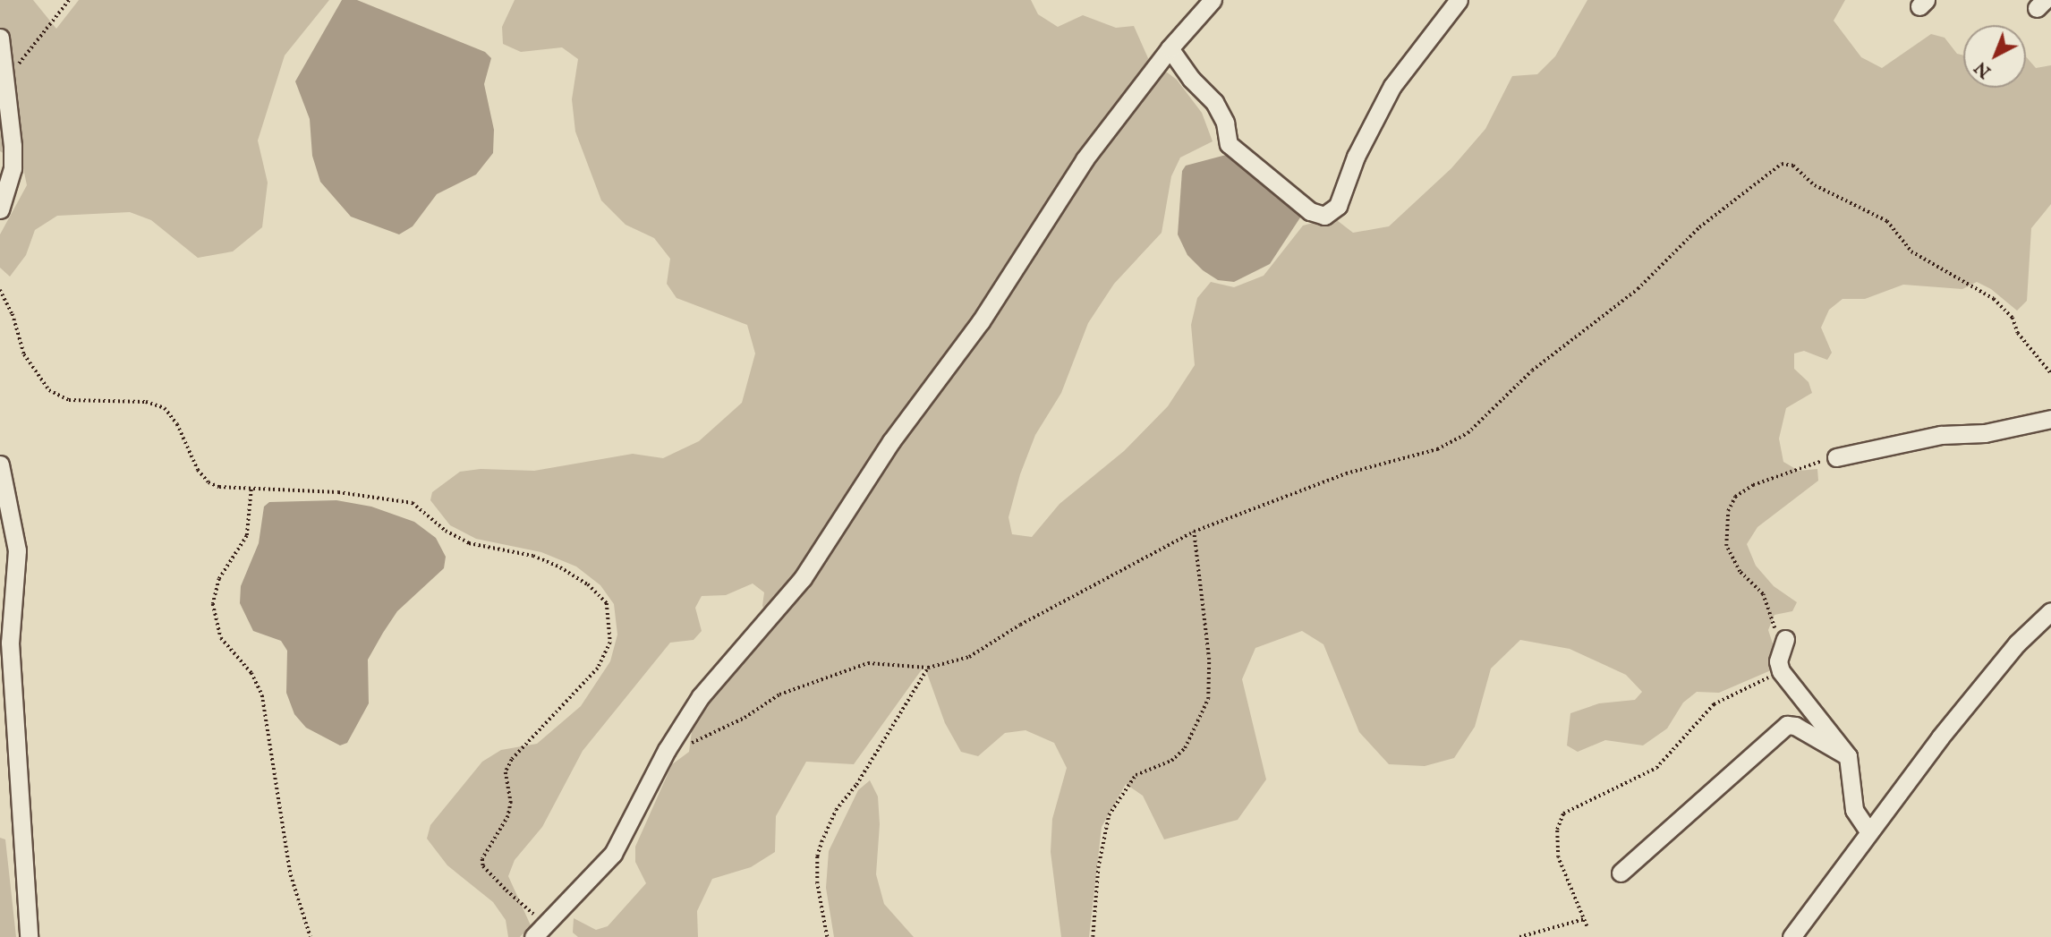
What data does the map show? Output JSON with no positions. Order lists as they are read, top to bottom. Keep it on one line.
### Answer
{"north":"bottom left"}
